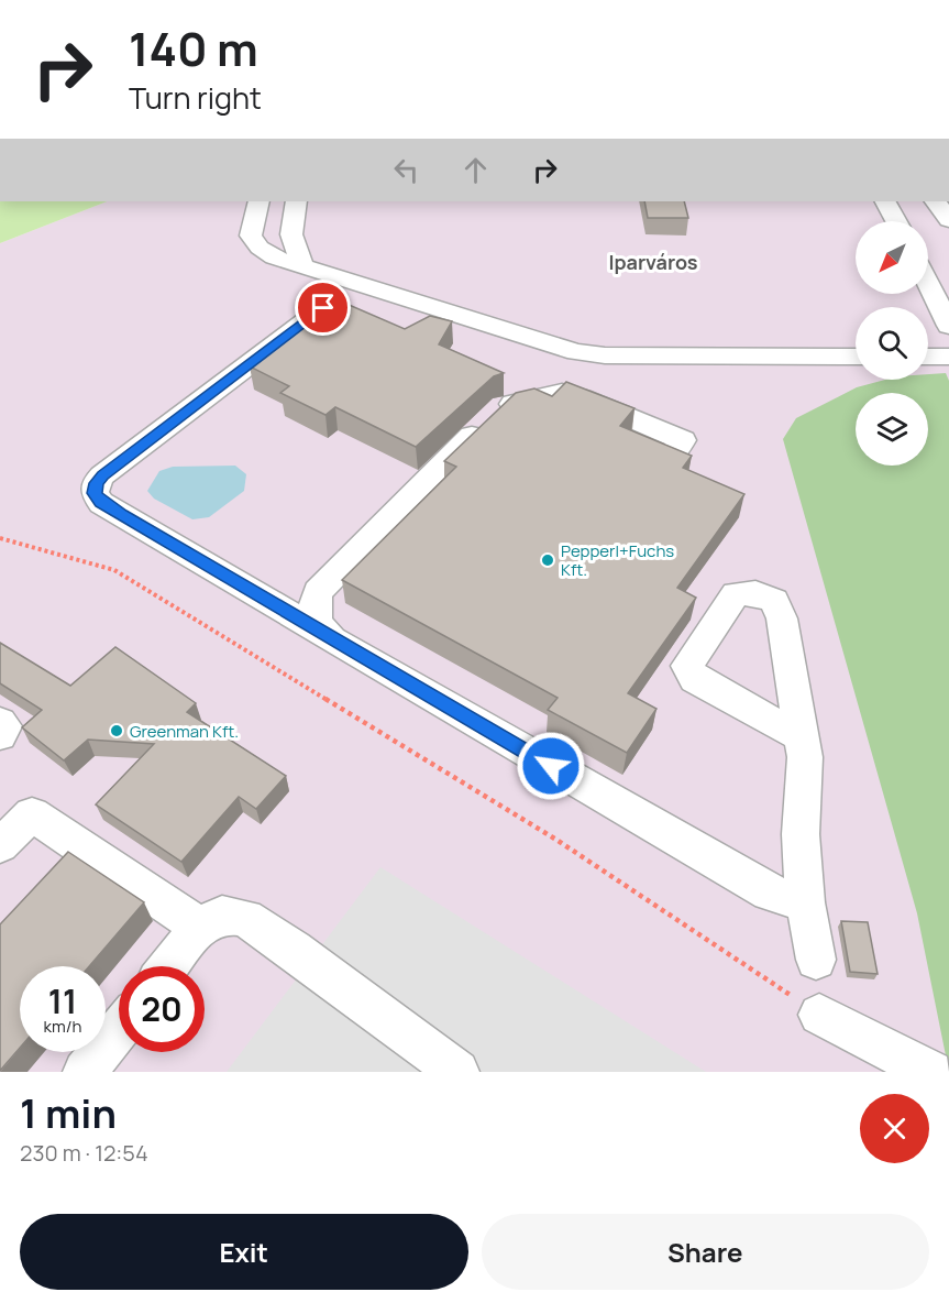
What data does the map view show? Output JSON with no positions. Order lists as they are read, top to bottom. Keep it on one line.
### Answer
{"districts":["Iparváros"],"places":["Pepperl+Fuchs Kft.","Greenman Kft."],"north":"bottom left","page":{"turn":["140 m","Turn right"],"speed":"11 km/h","limit":"20","heading":["1 min","230 m · 12:54"],"buttons":["Exit","Share"]}}
